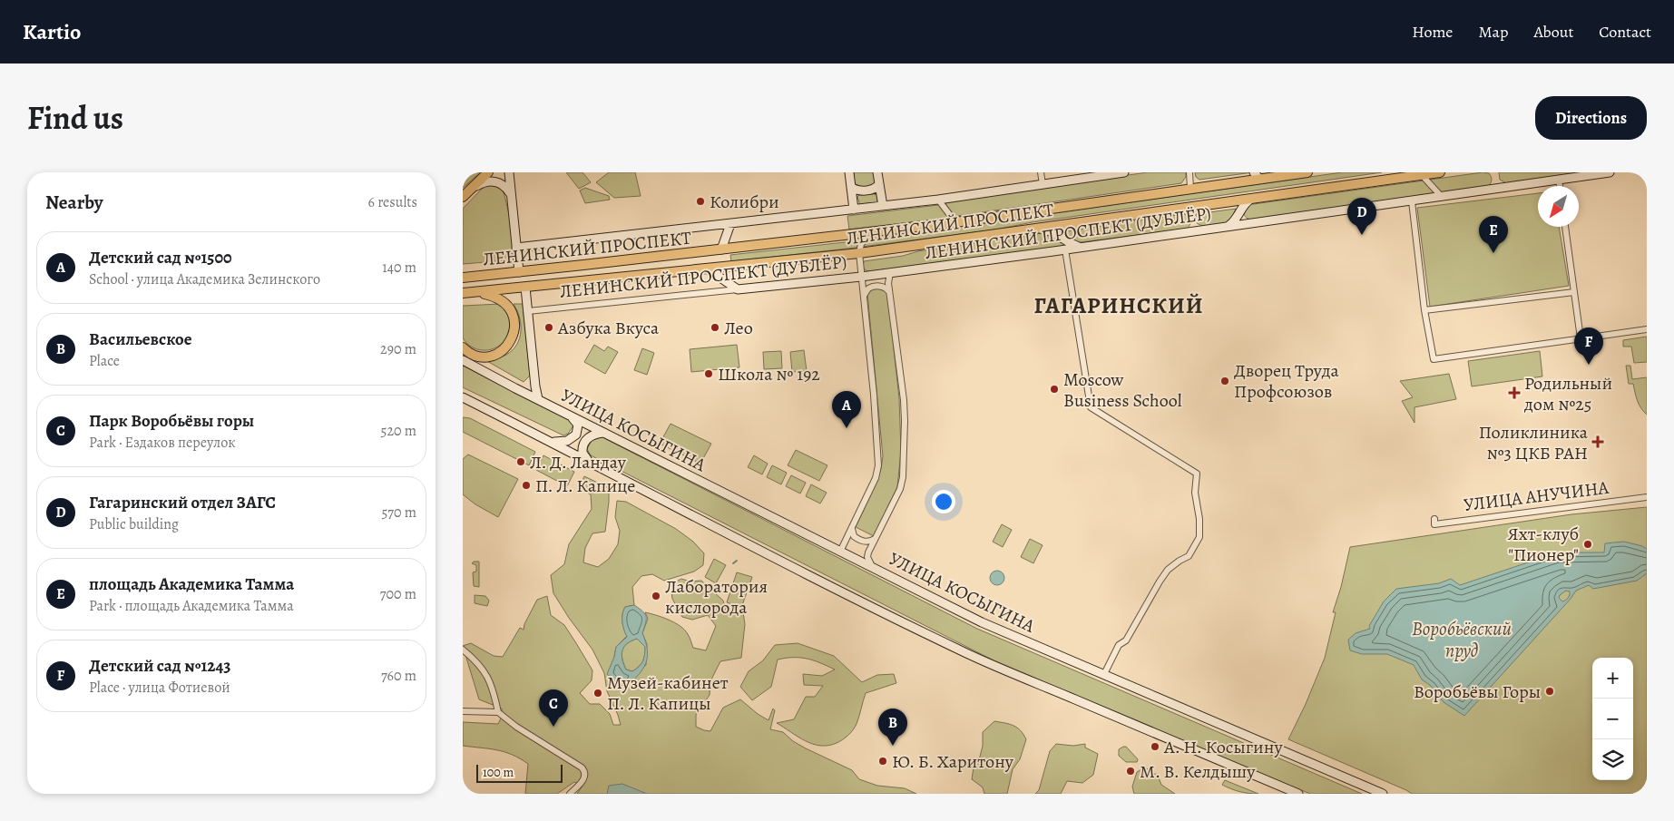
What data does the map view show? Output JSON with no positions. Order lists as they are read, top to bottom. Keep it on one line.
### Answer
{"streets":{"main road":["ЛЕНИНСКИЙ ПРОСПЕКТ","ЛЕНИНСКИЙ ПРОСПЕКТ (ДУБЛЁР)","УЛИЦА КОСЫГИНА"],"street":["УЛИЦА АНУЧИНА"]},"districts":["ГАГАРИНСКИЙ"],"water":["Воробьёвский пруд"],"places":{"other":["Колибри","Азбука Вкуса","Лео","Школа № 192","Дворец Труда Профсоюзов","Moscow Business School","Л. Д. Ландау","П. Л. Капице","Яхт-клуб \"Пионер\"","Лаборатория кислорода","Воробьёвы Горы","Музей-кабинет П. Л. Капицы","А. Н. Косыгину","Ю. Б. Харитону","М. В. Келдышу"],"health":["Родильный дом №25","Поликлиника №3 ЦКБ РАН"]},"scale_bar":"100 m","north":"bottom left","page":{"header":"Kartio","nav":["Home","Map","About","Contact"],"title":"Find us","buttons":"Directions","heading":["Nearby","6 results"],"pins":["D","E","F","A","C","B"],"list":[{"mark":"A","name":"Детский сад №1500","note":"School · улица Академика Зелинского","value":"140 m"},{"mark":"B","name":"Васильевское","note":"Place","value":"290 m"},{"mark":"C","name":"Парк Воробьёвы горы","note":"Park · Ездаков переулок","value":"520 m"},{"mark":"D","name":"Гагаринский отдел ЗАГС","note":"Public building","value":"570 m"},{"mark":"E","name":"площадь Академика Тамма","note":"Park · площадь Академика Тамма","value":"700 m"},{"mark":"F","name":"Детский сад №1243","note":"Place · улица Фотиевой","value":"760 m"}],"map_buttons":["+","−"],"scale":"100 m"}}
